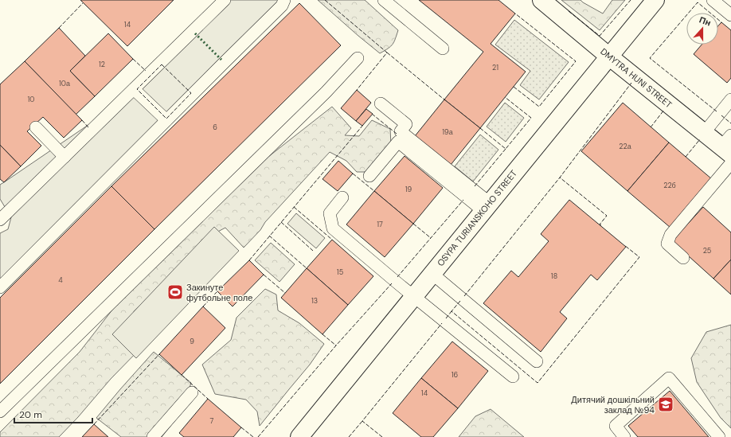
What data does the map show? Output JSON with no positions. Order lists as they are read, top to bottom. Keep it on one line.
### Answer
{"streets":{"street":["DMYTRA HUNI STREET","OSYPA TURIANSKOHO STREET"]},"crossings":[["DMYTRA HUNI STREET","OSYPA TURIANSKOHO STREET"]],"places":{"sports":["Закинуте футбольне поле"],"school or university":["Дитячий дошкільний заклад №94"]},"house_numbers":["14","12","21","10а","10","6","19а","22а","22б","19","17","25","15","18","4","13","9","16","14","7"],"scale_bar":"20 m","north":"top"}
